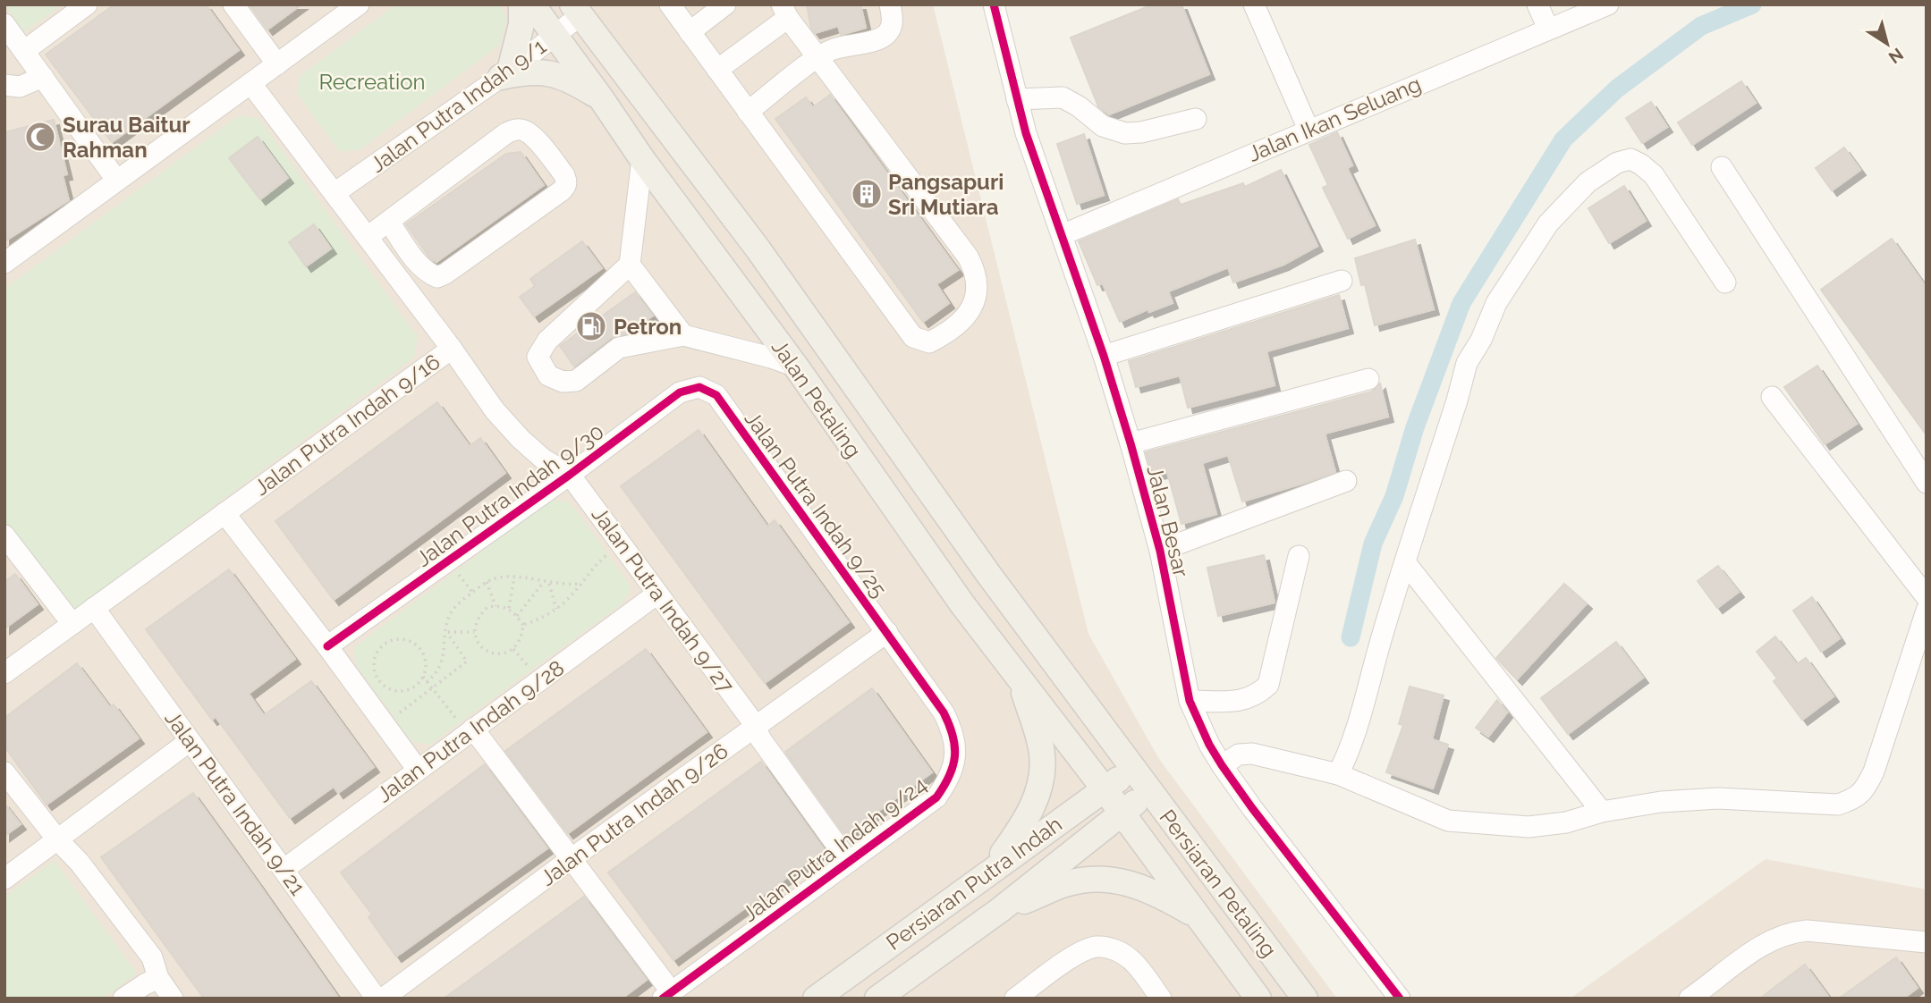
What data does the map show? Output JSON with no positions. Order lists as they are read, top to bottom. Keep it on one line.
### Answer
{"streets":{"main road":["Jalan Petaling","Persiaran Putra Indah","Persiaran Petaling"],"street":["Jalan Putra Indah 9/1","Jalan Ikan Seluang","Jalan Putra Indah 9/16","Jalan Putra Indah 9/30","Jalan Putra Indah 9/25","Jalan Besar","Jalan Putra Indah 9/27","Jalan Putra Indah 9/28","Jalan Putra Indah 9/21","Jalan Putra Indah 9/26","Jalan Putra Indah 9/24"]},"crossings":[["Jalan Putra Indah 9/1","Jalan Petaling"],["Jalan Putra Indah 9/1","Jalan Putra Indah 9/16"],["Jalan Ikan Seluang","Jalan Besar"],["Jalan Petaling","Persiaran Putra Indah"],["Jalan Petaling","Persiaran Petaling"],["Jalan Putra Indah 9/16","Jalan Putra Indah 9/21"],["Jalan Putra Indah 9/30","Jalan Putra Indah 9/25"],["Jalan Putra Indah 9/30","Jalan Putra Indah 9/27"],["Jalan Putra Indah 9/25","Jalan Putra Indah 9/26"],["Jalan Putra Indah 9/25","Jalan Putra Indah 9/24"],["Jalan Putra Indah 9/27","Jalan Putra Indah 9/28"],["Jalan Putra Indah 9/27","Jalan Putra Indah 9/26"],["Jalan Putra Indah 9/27","Jalan Putra Indah 9/24"],["Jalan Putra Indah 9/28","Jalan Putra Indah 9/21"],["Jalan Putra Indah 9/26","Jalan Putra Indah 9/24"],["Persiaran Putra Indah","Persiaran Petaling"]],"parks":["Recreation"],"places":{"mosque":["Surau Baitur Rahman"],"building":["Pangsapuri Sri Mutiara"],"fuel station":["Petron"]},"north":"bottom right"}
